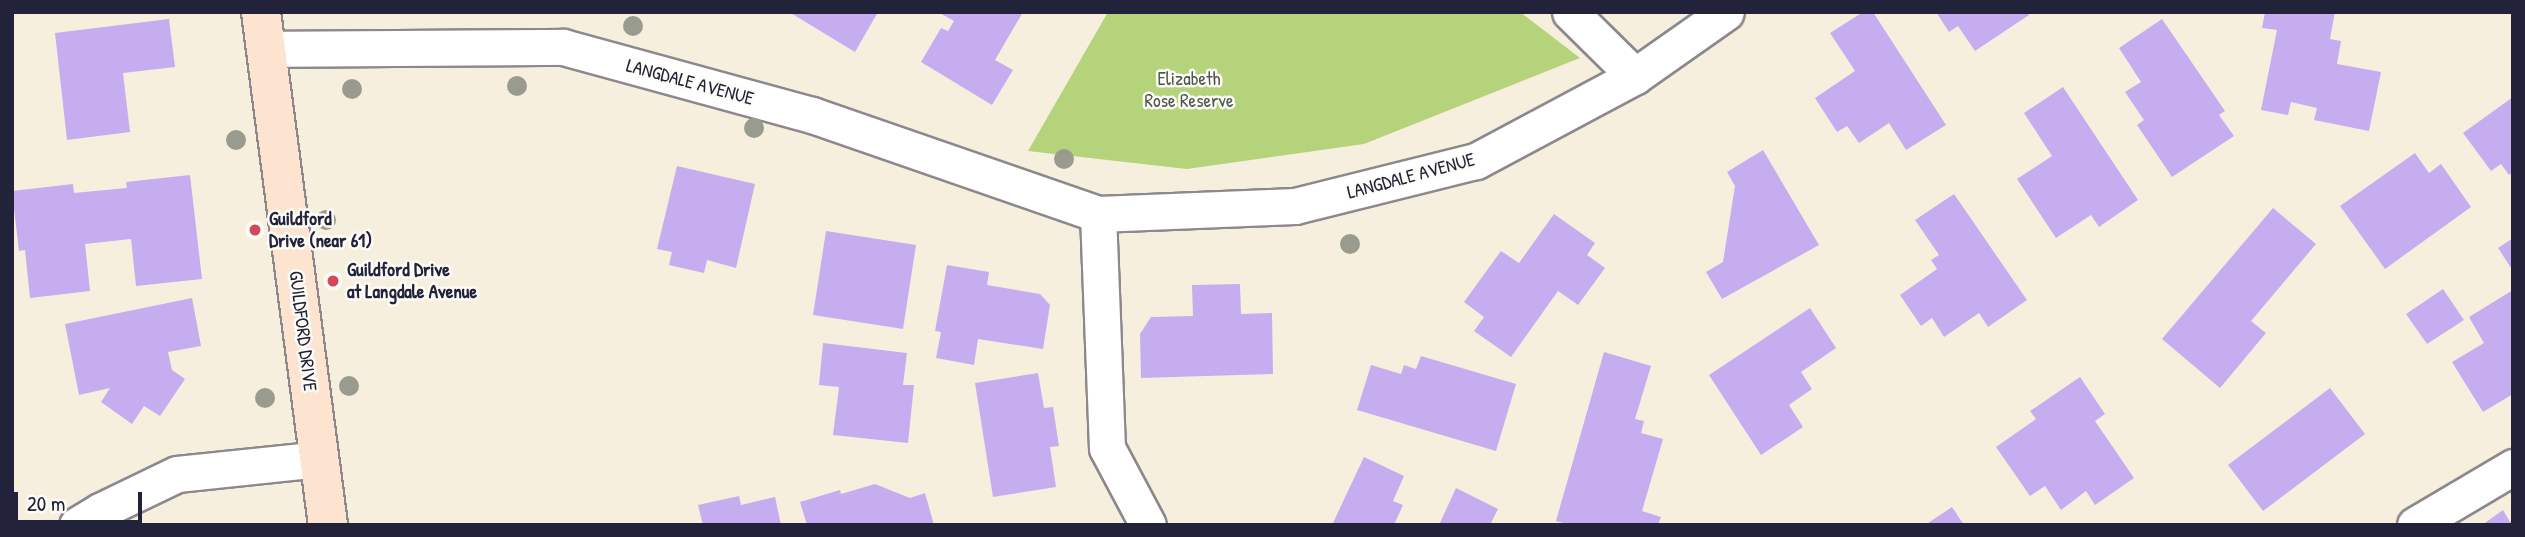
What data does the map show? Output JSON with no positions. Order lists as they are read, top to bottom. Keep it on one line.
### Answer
{"streets":{"street":["LANGDALE AVENUE","GUILDFORD DRIVE"]},"crossings":[["LANGDALE AVENUE","GUILDFORD DRIVE"]],"parks":["Elizabeth Rose Reserve"],"places":["Guildford Drive (near 61)","Guildford Drive at Langdale Avenue"],"scale_bar":"20 m"}
